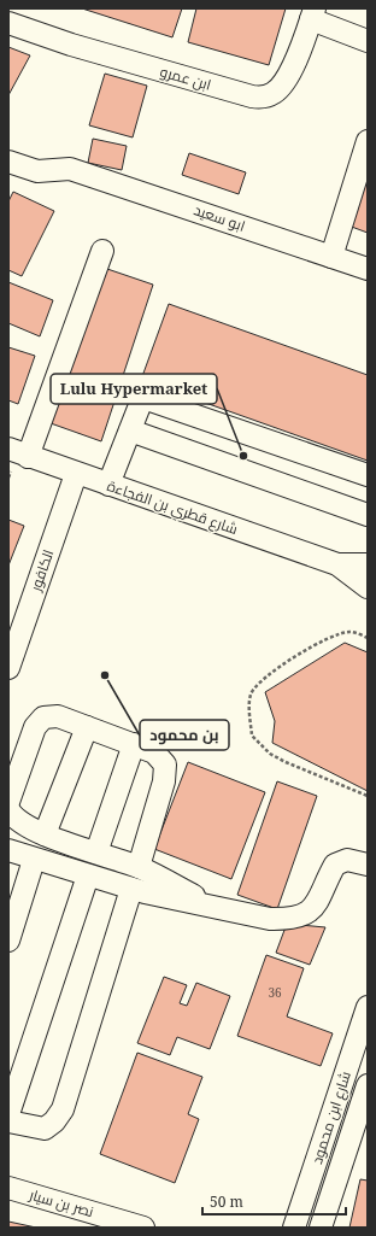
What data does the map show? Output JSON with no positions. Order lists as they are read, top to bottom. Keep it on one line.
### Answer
{"streets":{"street":["ابن عمرو","ابو سعيد","شارع قطري بن الفجاءة","الكافور","شارع ابن محمود","نصر بن سيار"]},"crossings":[["شارع قطري بن الفجاءة","الكافور"]],"places":["Lulu Hypermarket","بن محمود"],"house_numbers":["36"],"scale_bar":"50 m"}
